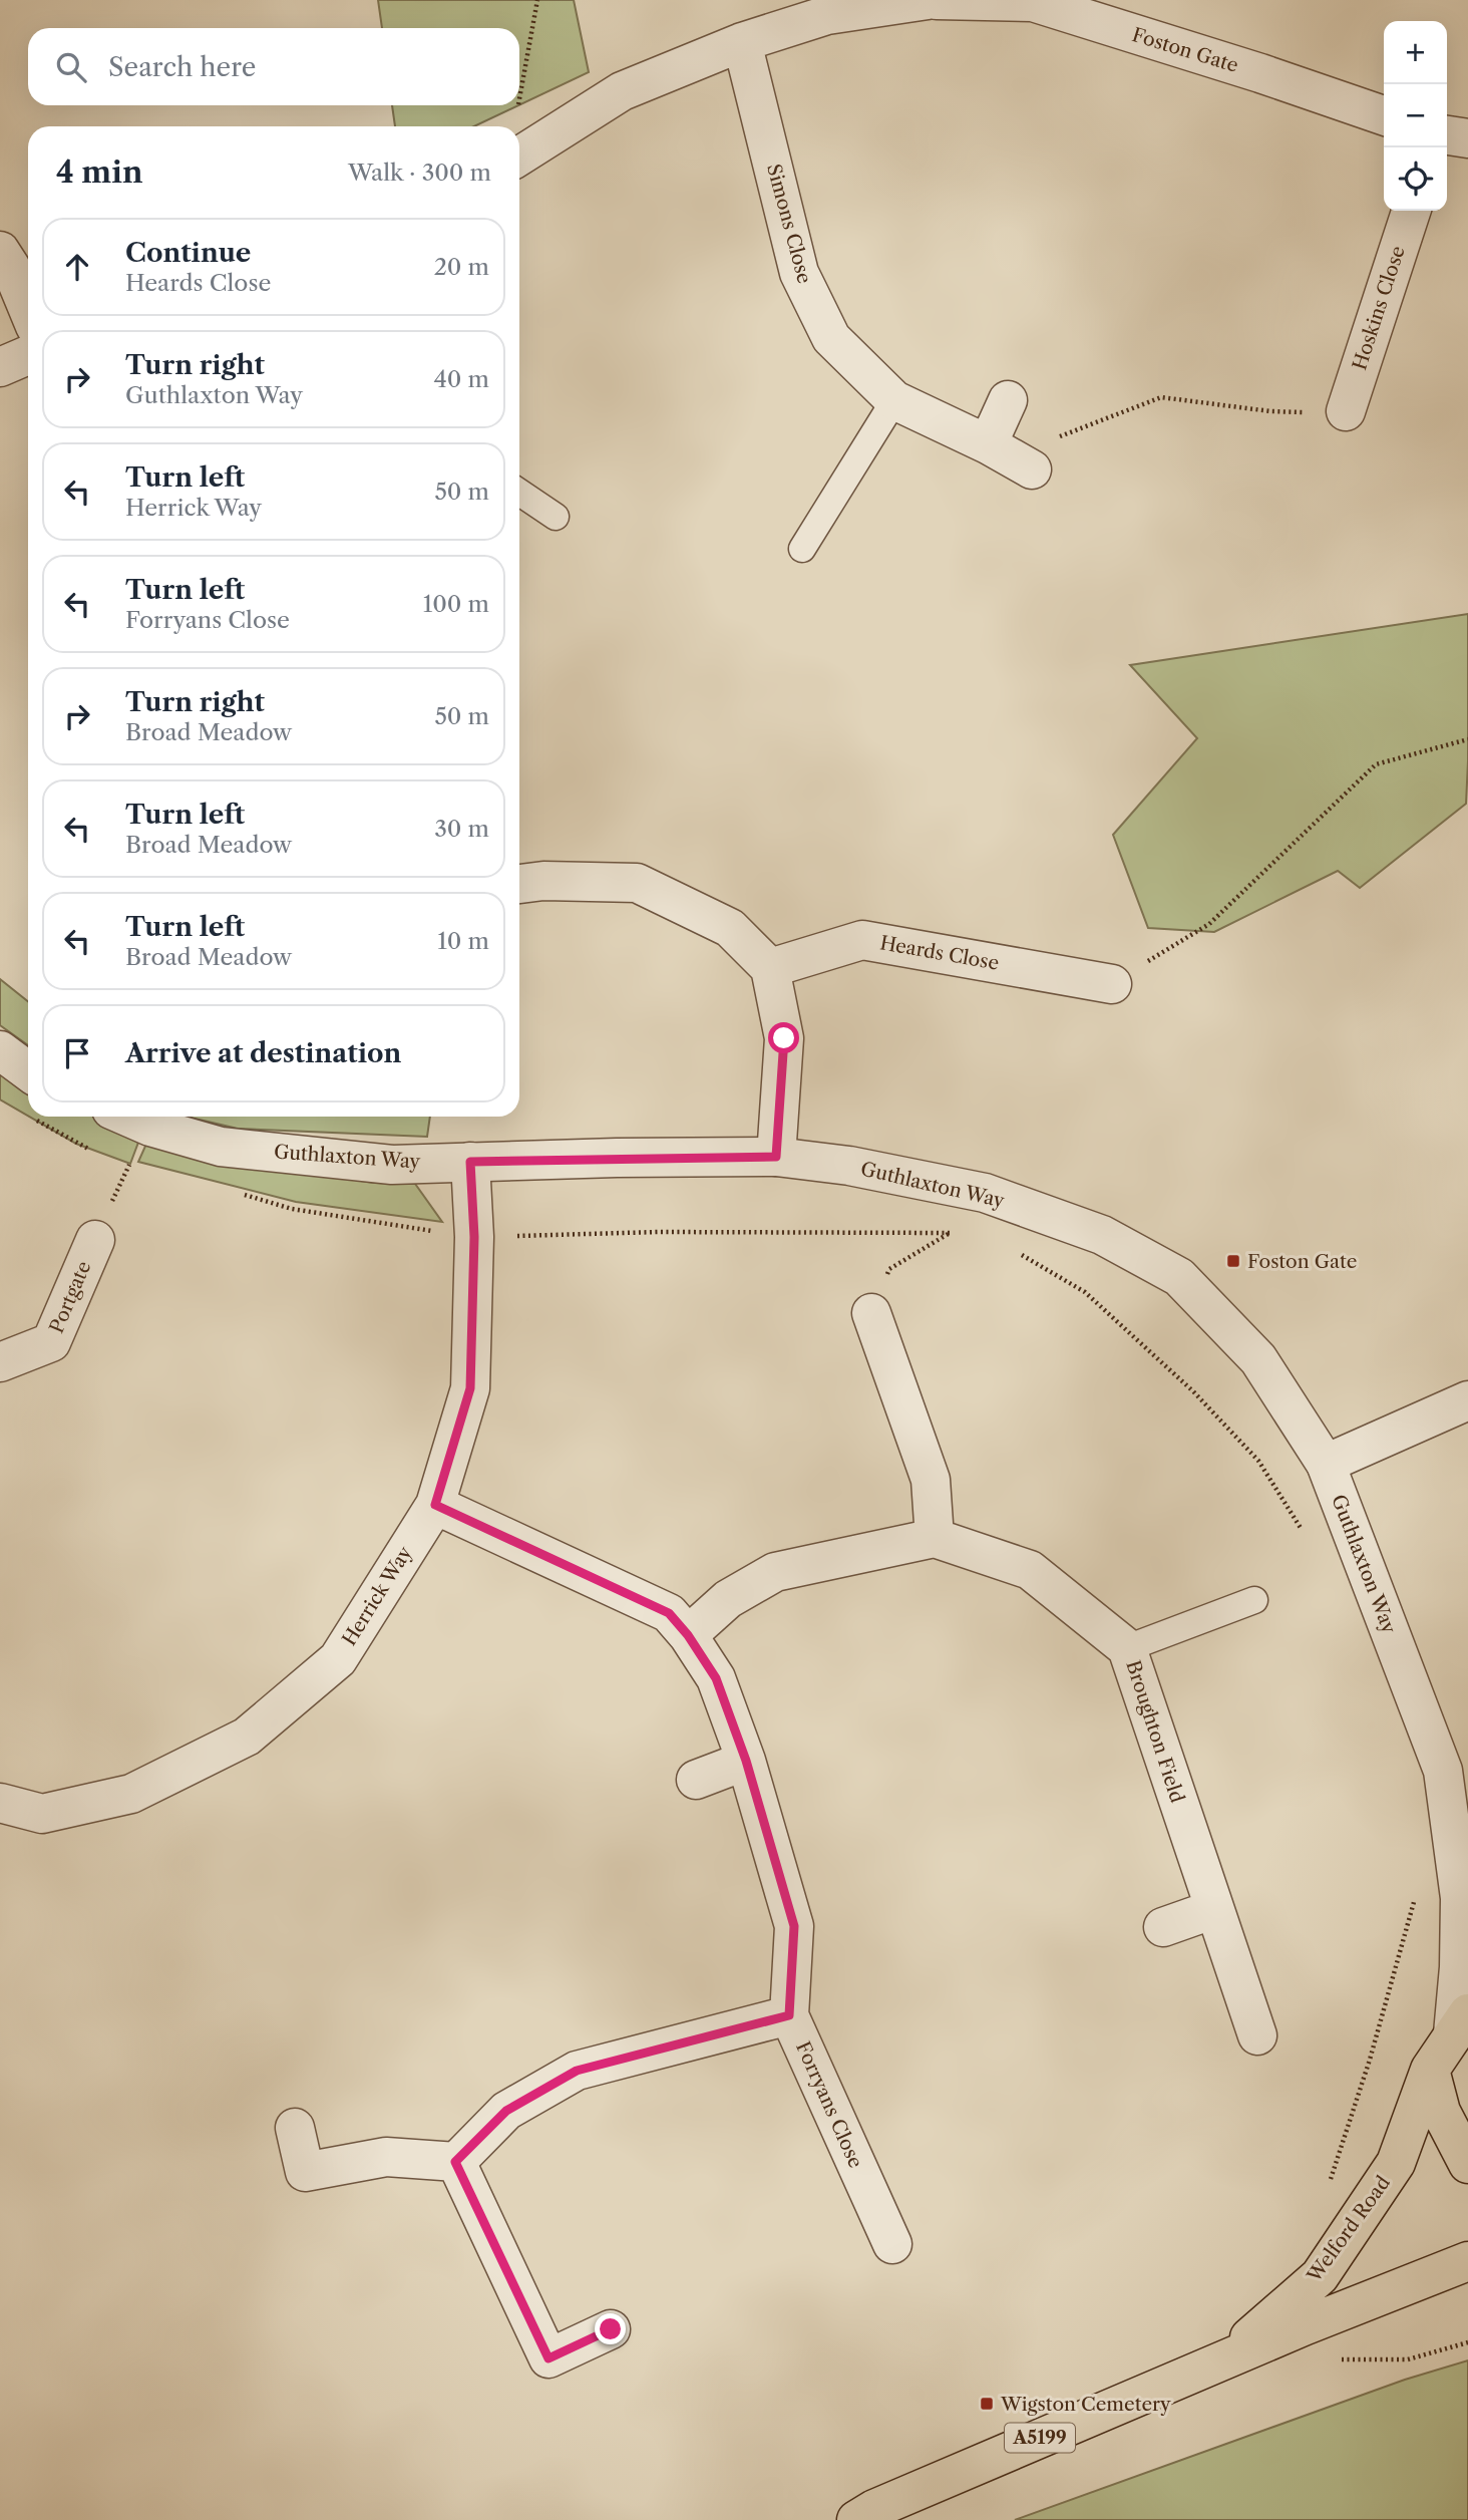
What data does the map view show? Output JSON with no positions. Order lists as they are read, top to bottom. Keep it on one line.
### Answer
{"streets":{"main road":["Welford Road","A5199"],"street":["Foston Gate","Simons Close","Hoskins Close","Heards Close","Guthlaxton Way","Portgate","Herrick Way","Broughton Field","Forryans Close"]},"crossings":[["Guthlaxton Way","Herrick Way"],["Guthlaxton Way","Welford Road"],["Herrick Way","Forryans Close"]],"places":{"transit":["Foston Gate","Wigston Cemetery"]},"page":{"map_buttons":["+","−"],"search":"Search here","heading":["4 min","Walk · 300 m"],"list":[["Continue","Heards Close","20 m"],["Turn right","Guthlaxton Way","40 m"],["Turn left","Herrick Way","50 m"],["Turn left","Forryans Close","100 m"],["Turn right","Broad Meadow","50 m"],["Turn left","Broad Meadow","30 m"],["Turn left","Broad Meadow","10 m"],"Arrive at destination"]}}
